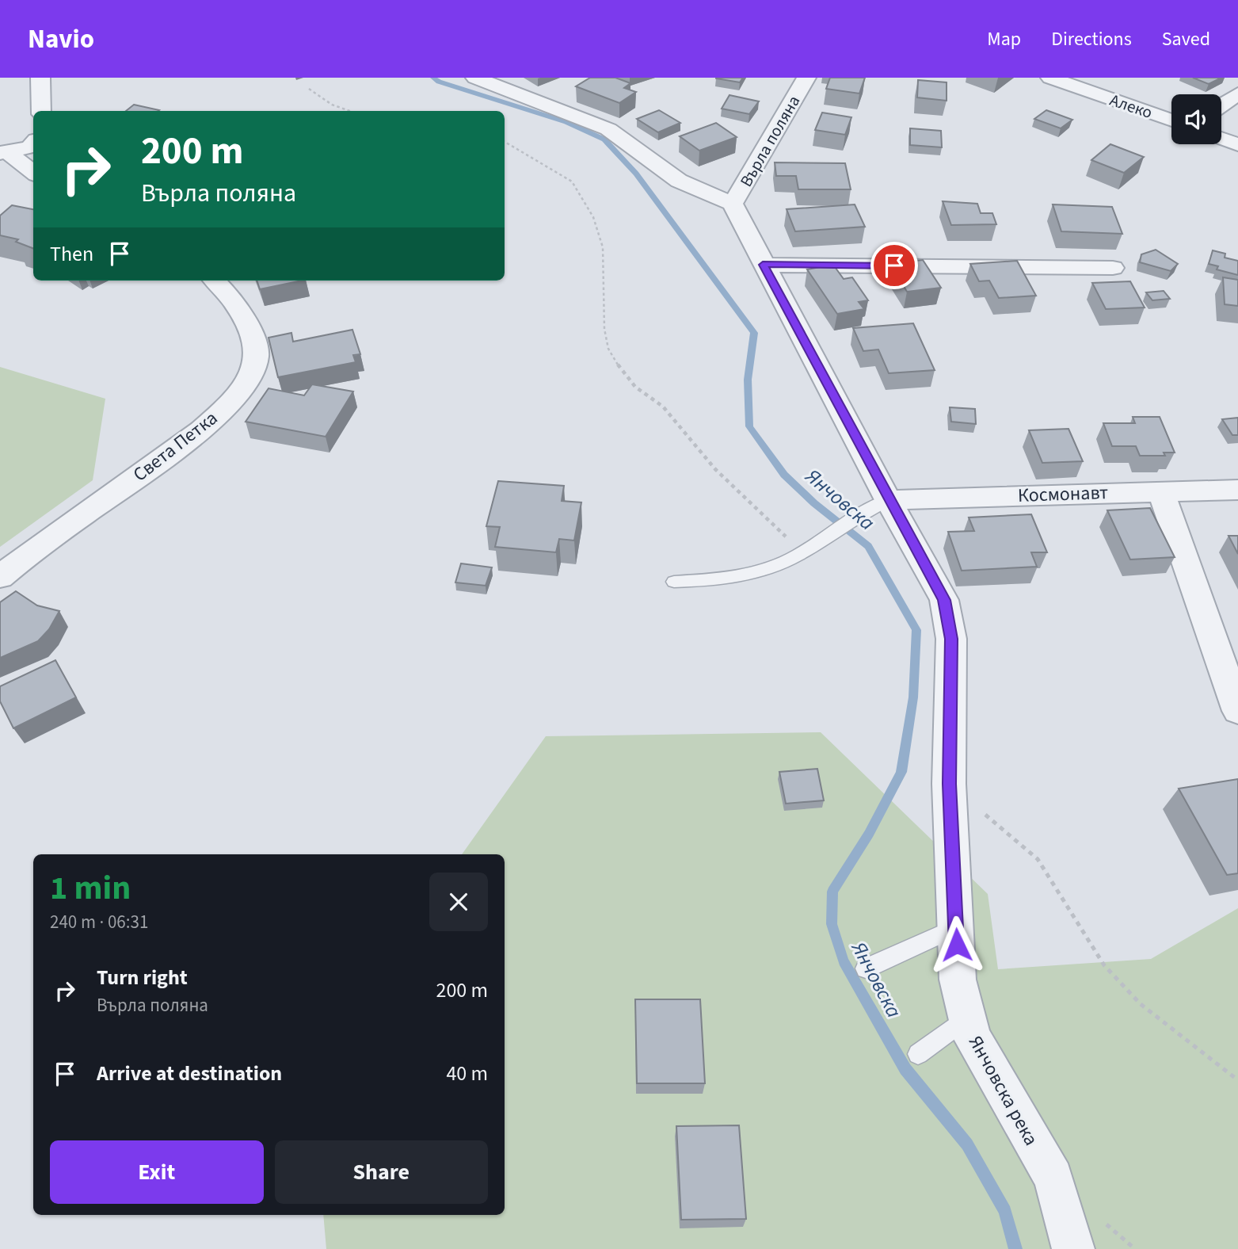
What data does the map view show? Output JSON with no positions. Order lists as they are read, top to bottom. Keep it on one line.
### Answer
{"streets":{"street":["Алеко","Върла поляна","Света Петка","Космонавт","Янчовска река"]},"crossings":[["Върла поляна","Янчовска река"],["Космонавт","Янчовска река"]],"water":["Янчовска"],"page":{"header":"Navio","nav":["Map","Directions","Saved"],"turn":["200 m","Върла поляна"],"then":"Then","heading":["1 min","240 m · 06:31"],"list":[{"name":"Turn right","note":"Върла поляна","value":"200 m"},{"name":"Arrive at destination","value":"40 m"}],"buttons":["Exit","Share"]}}
